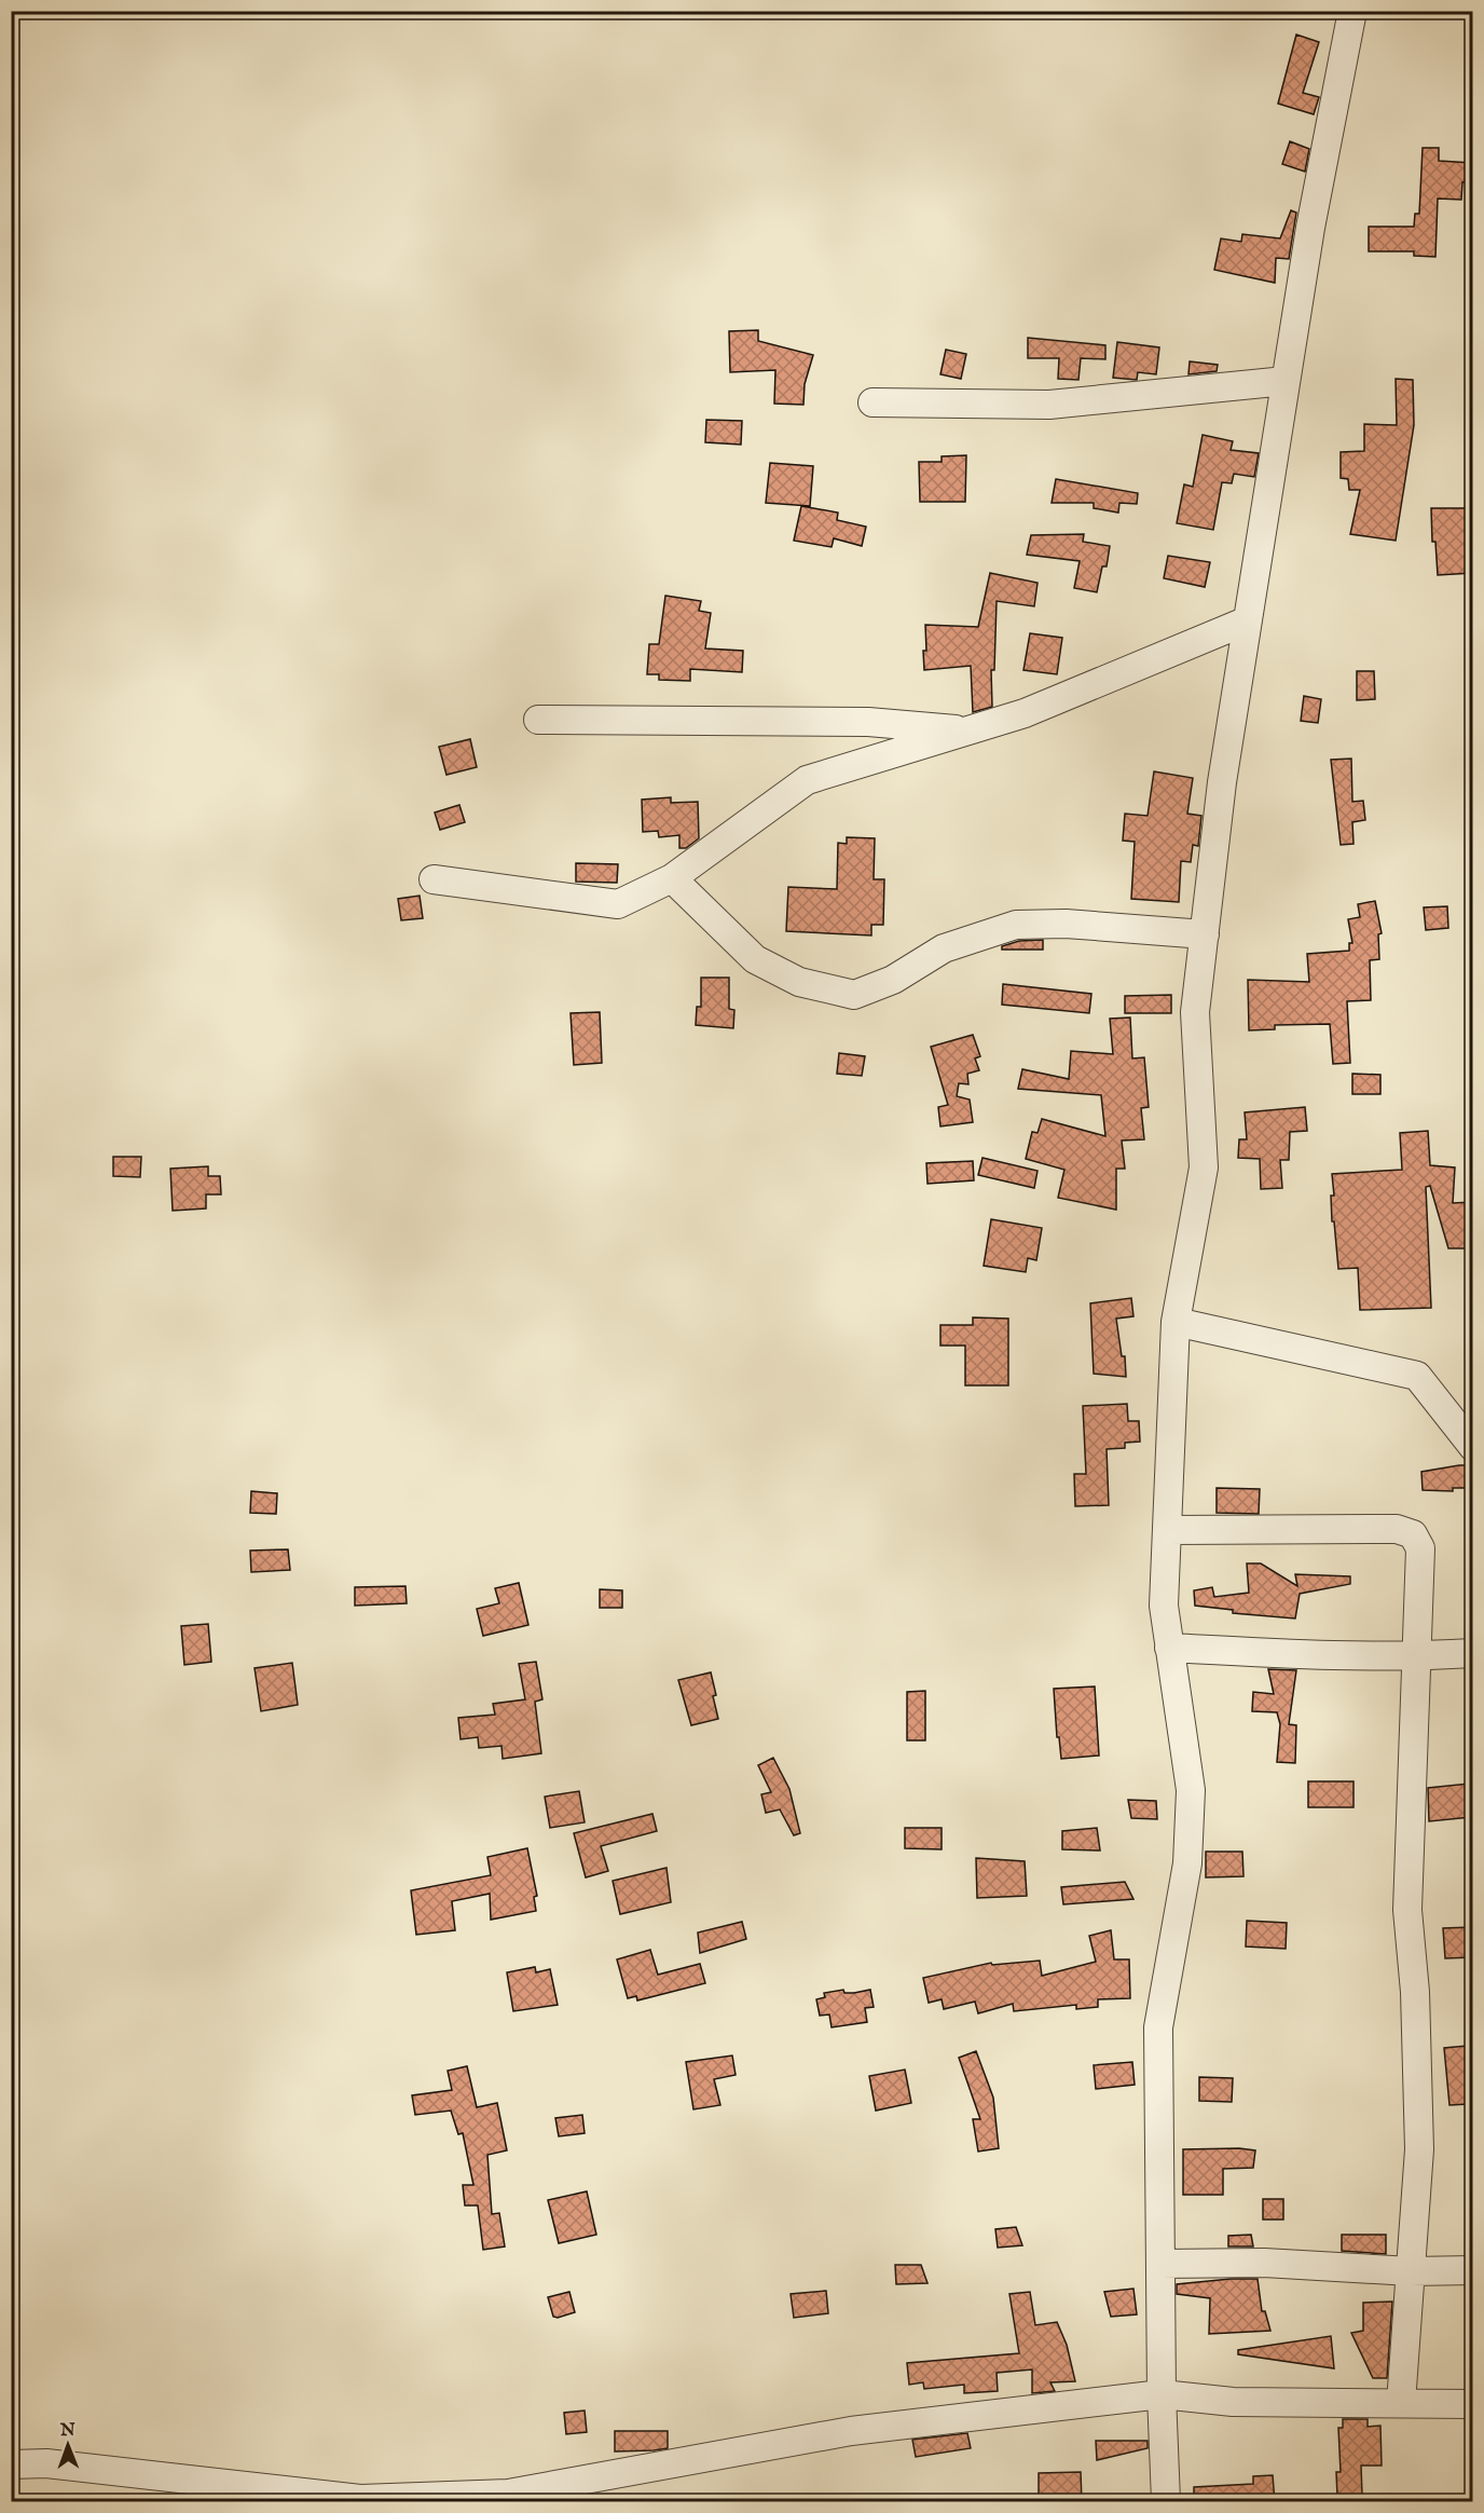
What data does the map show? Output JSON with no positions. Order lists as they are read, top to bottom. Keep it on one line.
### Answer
{"north":"top"}
